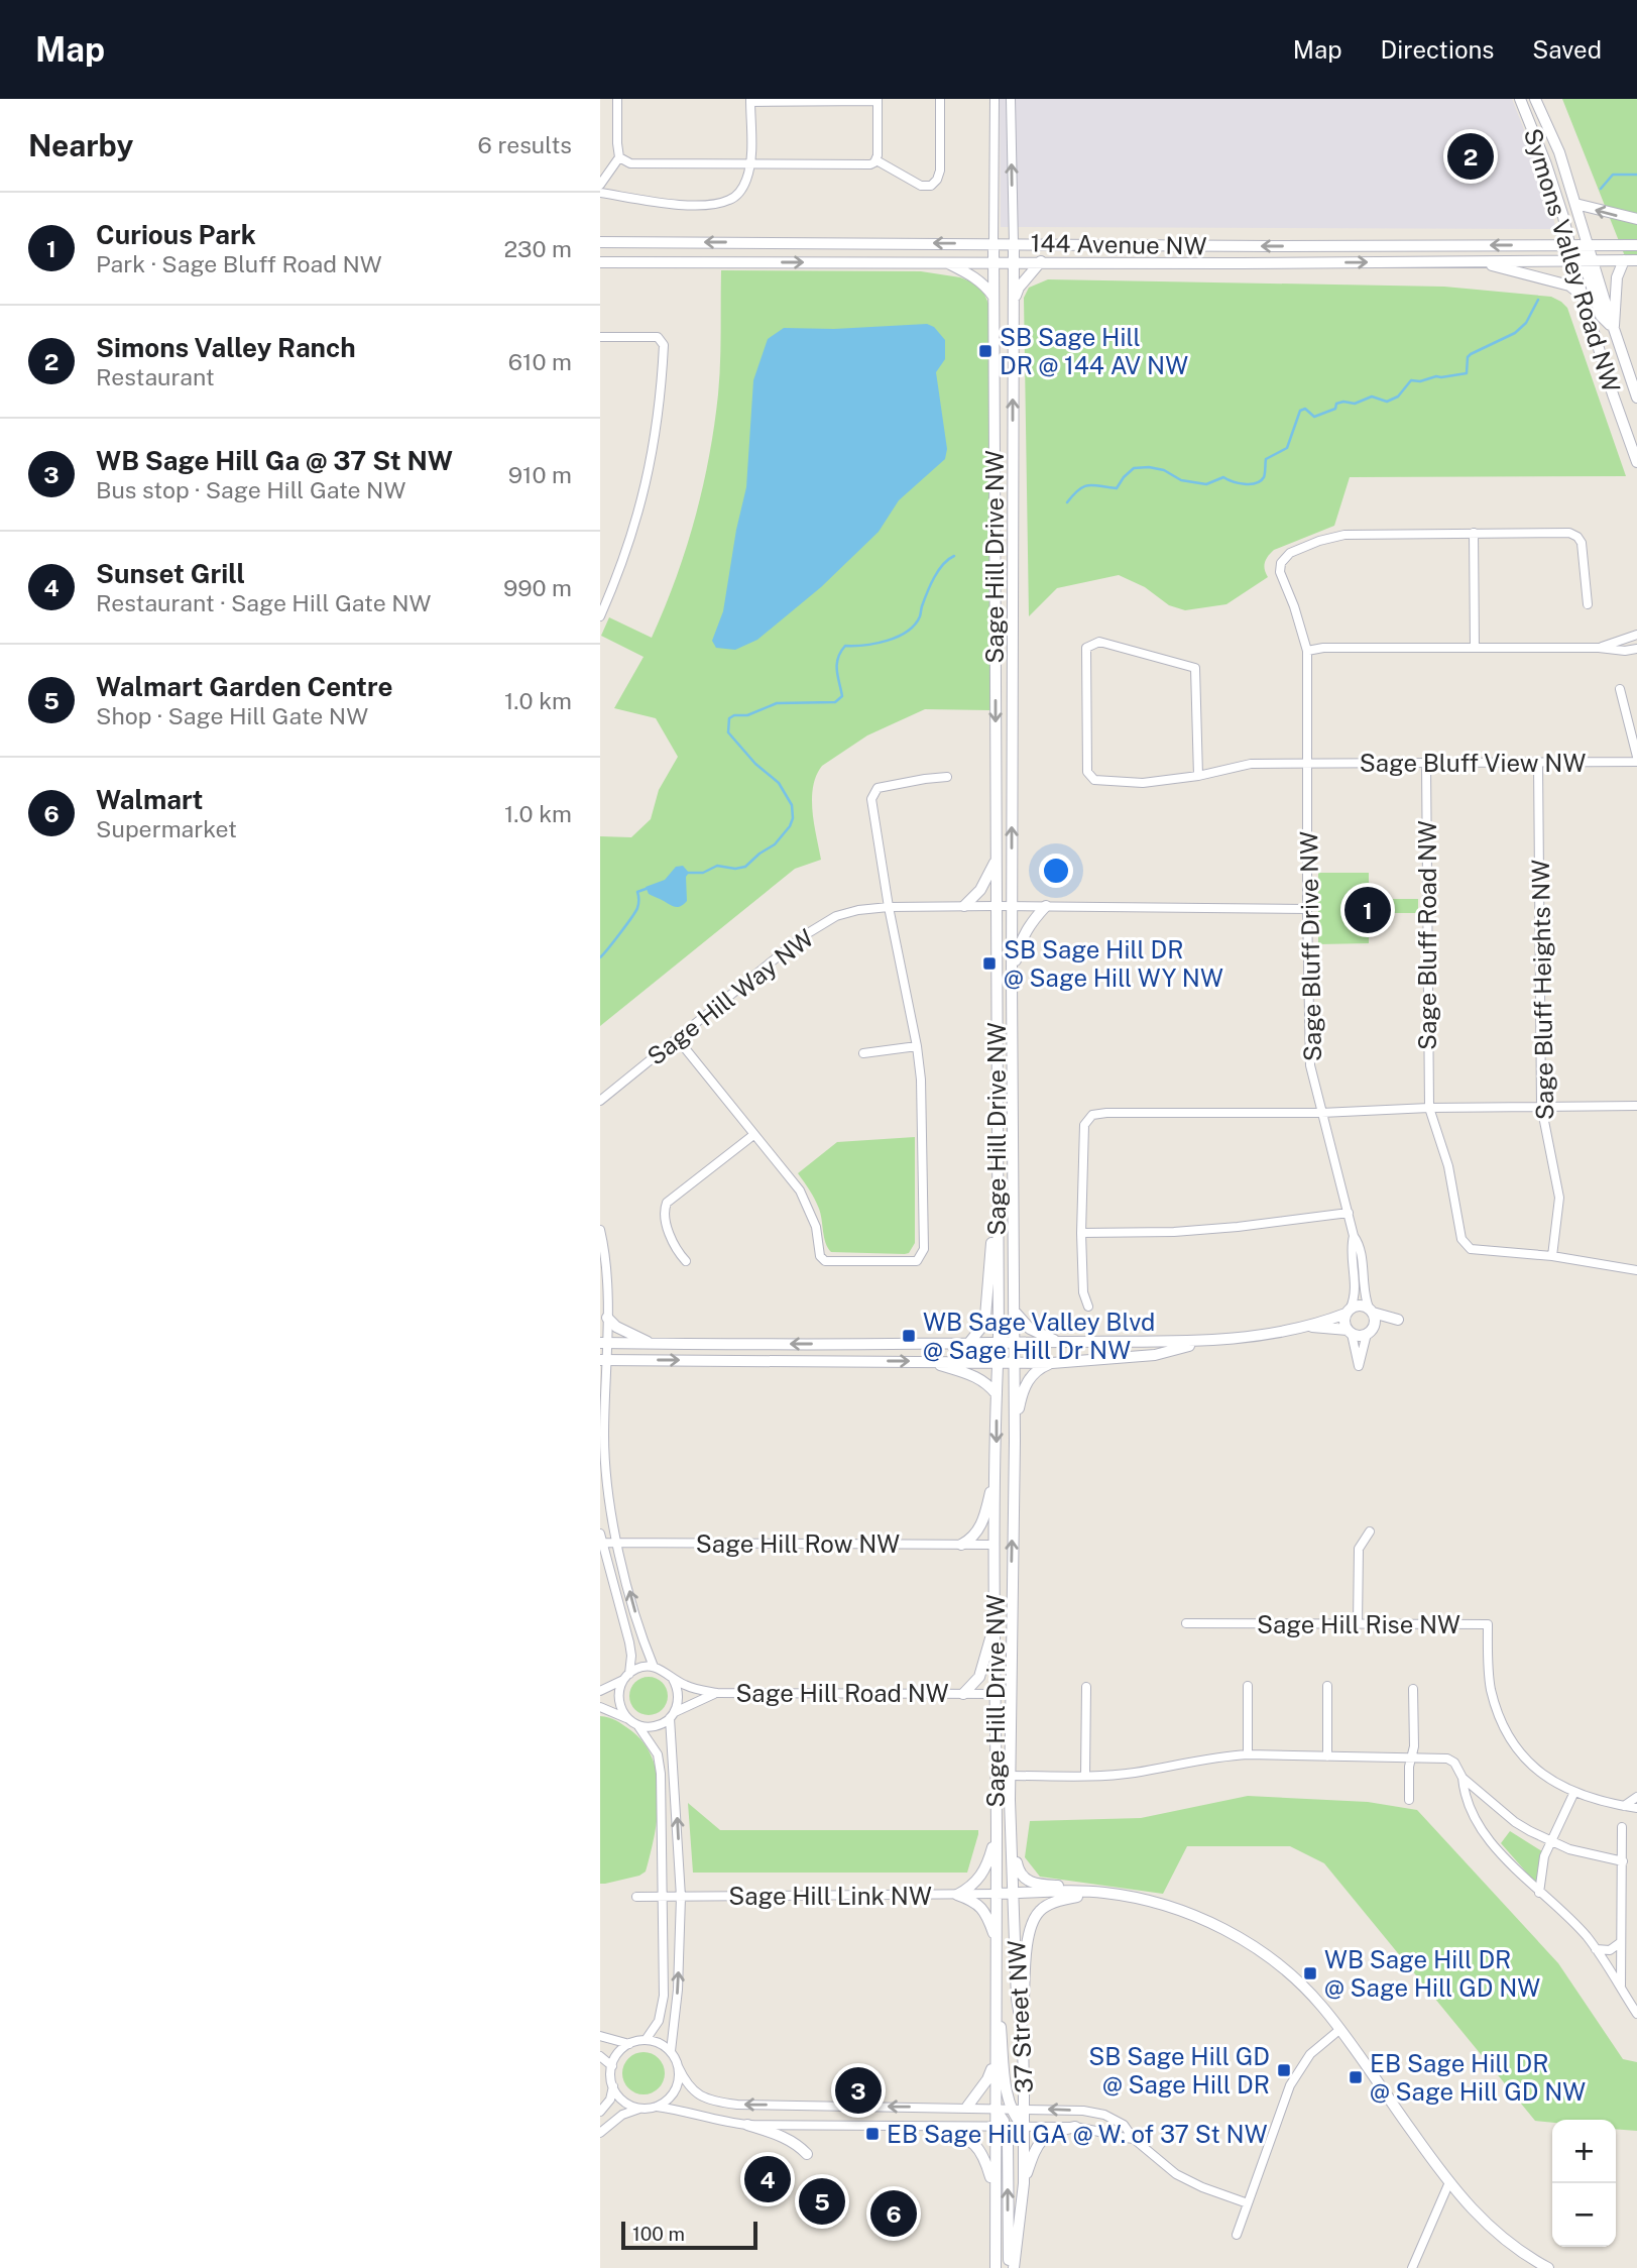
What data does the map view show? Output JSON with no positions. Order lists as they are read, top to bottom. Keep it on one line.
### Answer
{"streets":{"street":["144 Avenue NW","Symons Valley Road NW","Sage Hill Drive NW","Sage Bluff View NW","Sage Bluff Road NW","Sage Bluff Drive NW","Sage Bluff Heights NW","Sage Hill Way NW","Sage Hill Row NW","Sage Hill Rise NW","Sage Hill Road NW","Sage Hill Link NW","37 Street NW"]},"crossings":[["144 Avenue NW","Symons Valley Road NW"],["144 Avenue NW","Sage Hill Drive NW"],["Sage Hill Drive NW","Sage Hill Way NW"],["Sage Hill Drive NW","Sage Hill Row NW"],["Sage Hill Drive NW","Sage Hill Road NW"],["Sage Hill Drive NW","Sage Hill Link NW"],["Sage Hill Drive NW","37 Street NW"],["Sage Bluff View NW","Sage Bluff Road NW"],["Sage Bluff View NW","Sage Bluff Drive NW"],["Sage Bluff View NW","Sage Bluff Heights NW"],["Sage Bluff Road NW","Sage Bluff Heights NW"],["Sage Bluff Drive NW","Sage Hill Way NW"],["Sage Hill Link NW","37 Street NW"]],"places":{"transit":["SB Sage Hill DR @ 144 AV NW","SB Sage Hill DR @ Sage Hill WY NW","WB Sage Valley Blvd @ Sage Hill Dr NW","WB Sage Hill DR @ Sage Hill GD NW","SB Sage Hill GD @ Sage Hill DR","EB Sage Hill DR @ Sage Hill GD NW","EB Sage Hill GA @ W. of 37 St NW"]},"scale_bar":"100 m","page":{"header":"Map","nav":["Map","Directions","Saved"],"heading":["Nearby","6 results"],"pins":["2","1","3","4","5","6"],"list":[{"mark":"1","name":"Curious Park","note":"Park · Sage Bluff Road NW","value":"230 m"},{"mark":"2","name":"Simons Valley Ranch","note":"Restaurant","value":"610 m"},{"mark":"3","name":"WB Sage Hill Ga @ 37 St NW","note":"Bus stop · Sage Hill Gate NW","value":"910 m"},{"mark":"4","name":"Sunset Grill","note":"Restaurant · Sage Hill Gate NW","value":"990 m"},{"mark":"5","name":"Walmart Garden Centre","note":"Shop · Sage Hill Gate NW","value":"1.0 km"},{"mark":"6","name":"Walmart","note":"Supermarket","value":"1.0 km"}],"map_buttons":["+","−"],"scale":"100 m"}}
